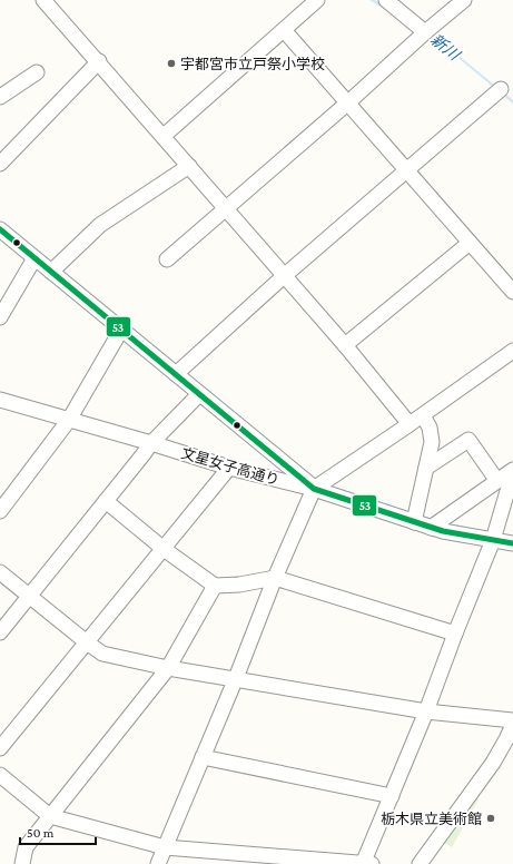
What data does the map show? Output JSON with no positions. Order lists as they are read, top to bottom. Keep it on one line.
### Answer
{"streets":{"street":["文星女子高通り"]},"water":["新川"],"places":["宇都宮市立戸祭小学校","栃木県立美術館"],"lines":["transit line 53"],"scale_bar":"50 m"}
